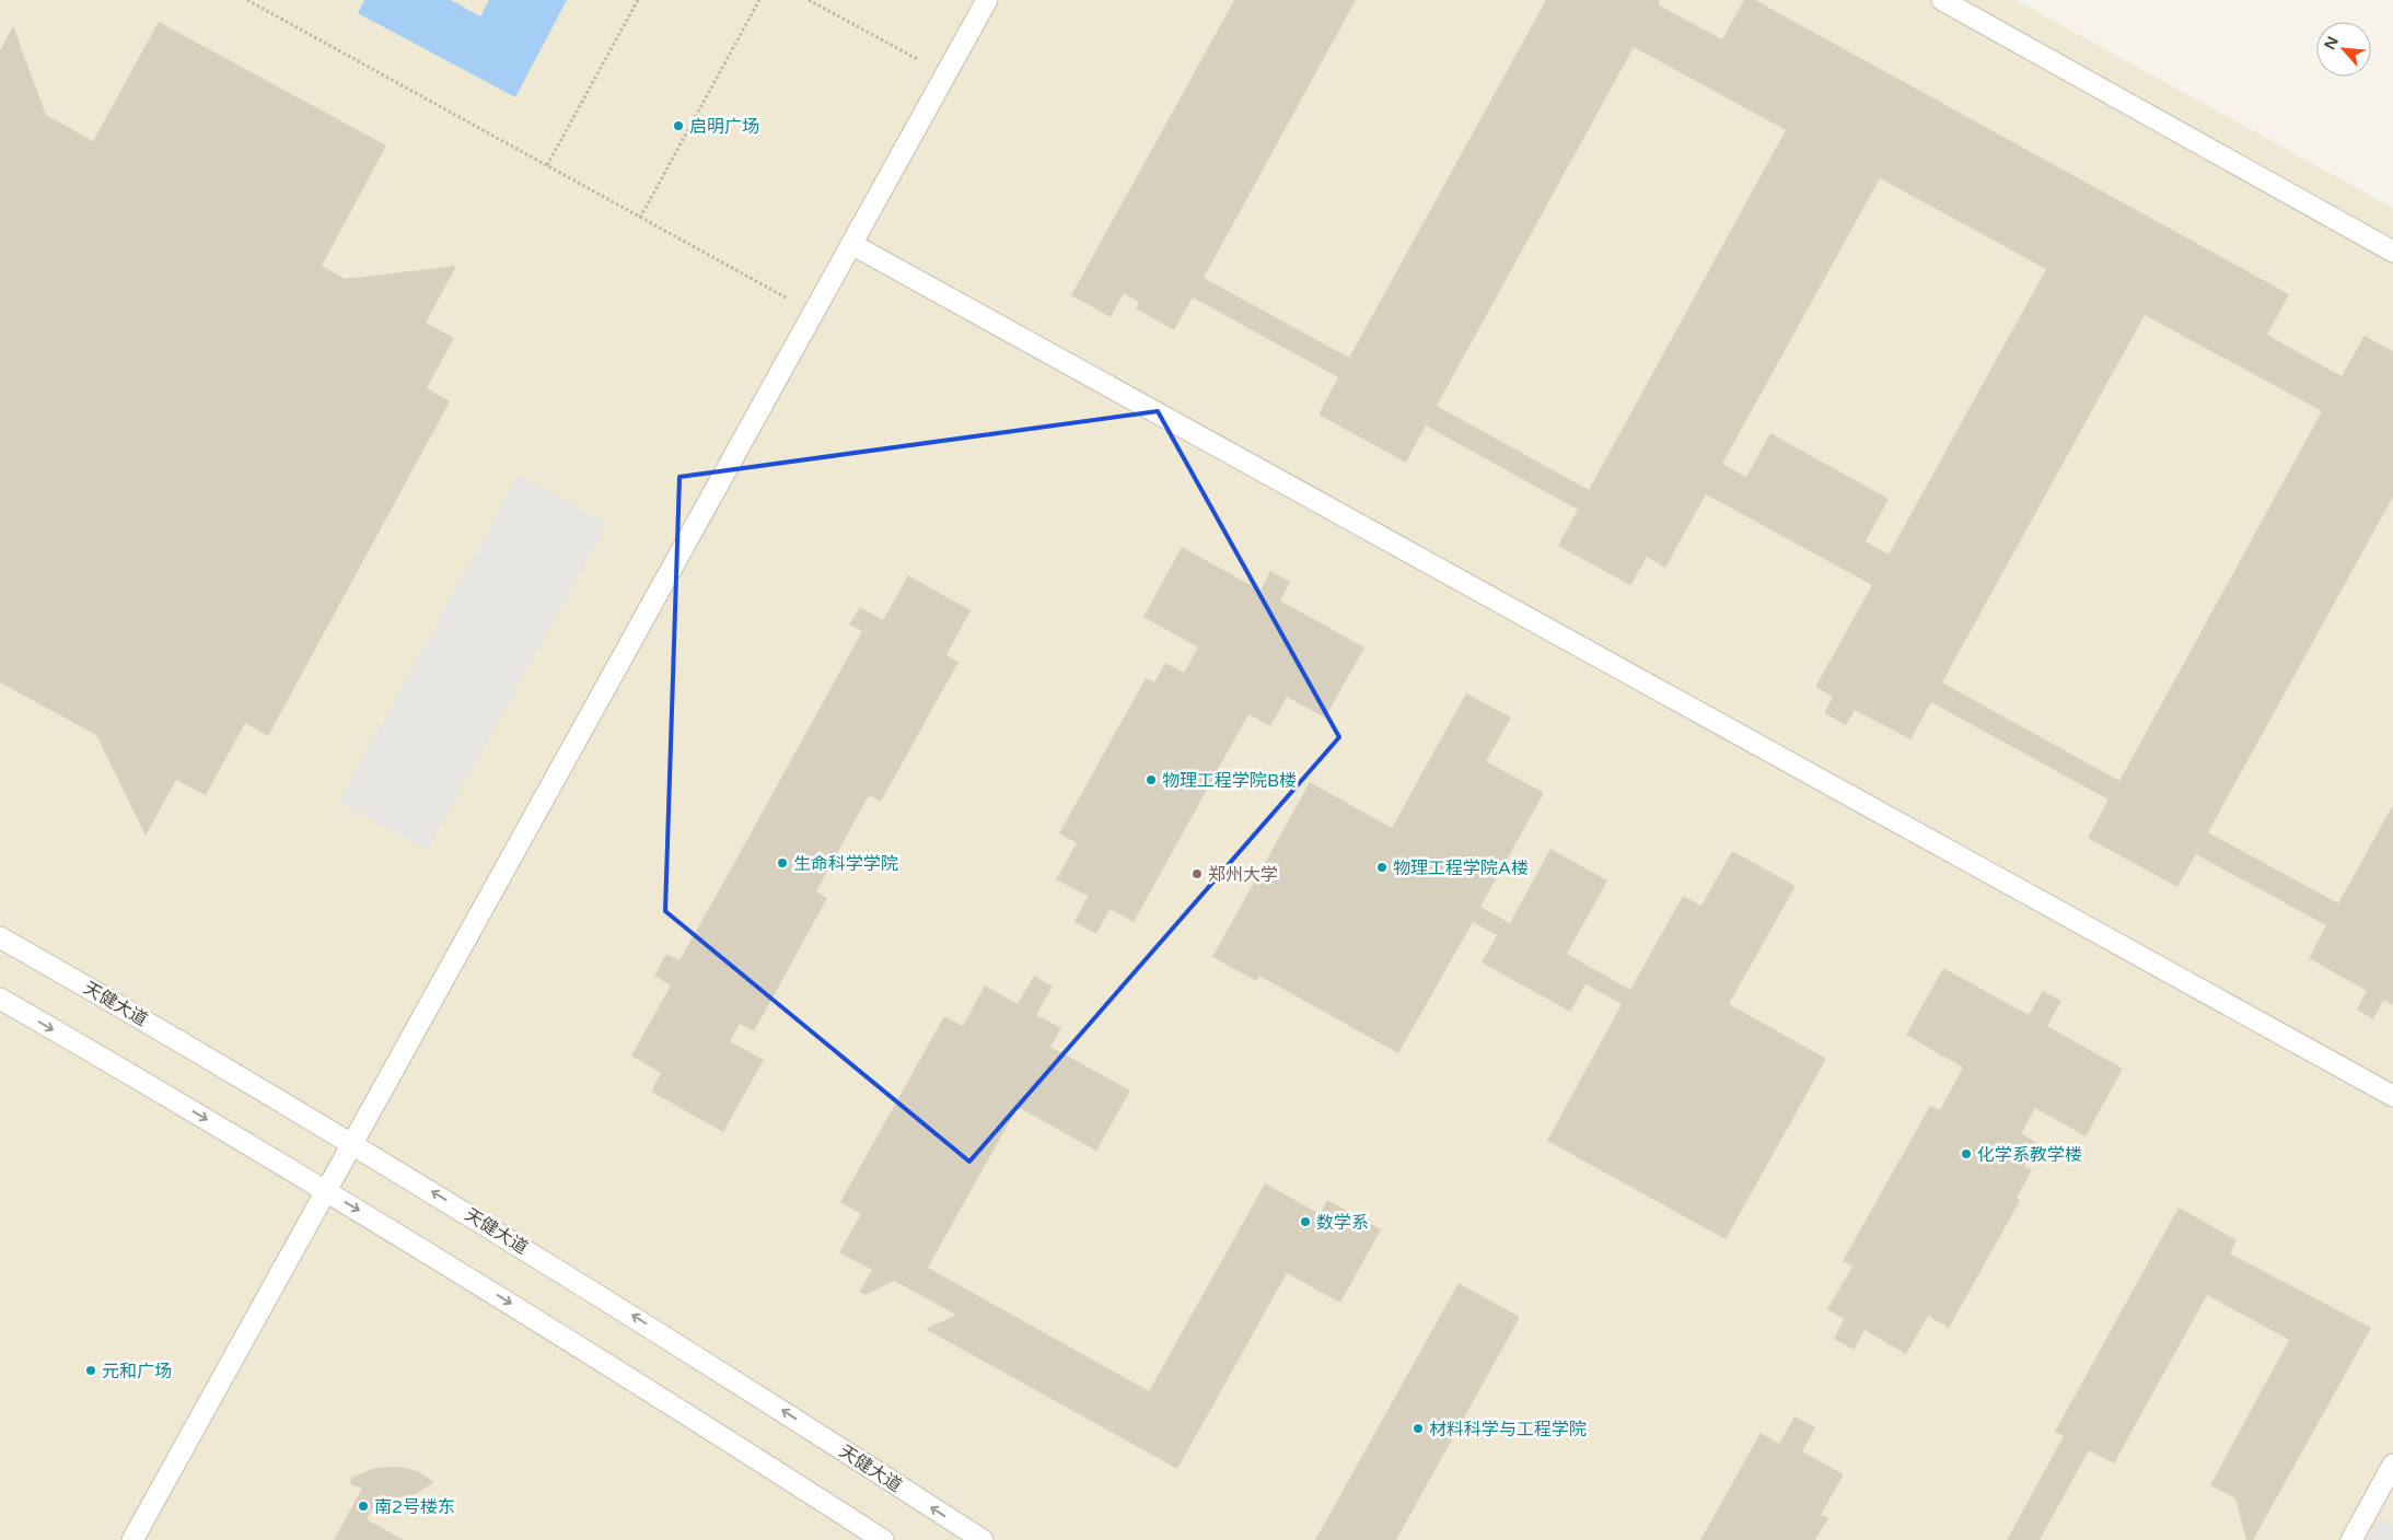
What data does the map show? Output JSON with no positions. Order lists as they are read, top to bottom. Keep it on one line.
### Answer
{"streets":{"lane":["天健大道"]},"places":["启明广场","物理工程学院B楼","生命科学学院","物理工程学院A楼","郑州大学","化学系教学楼","数学系","元和广场","材料科学与工程学院","南2号楼东"],"north":"top left"}
